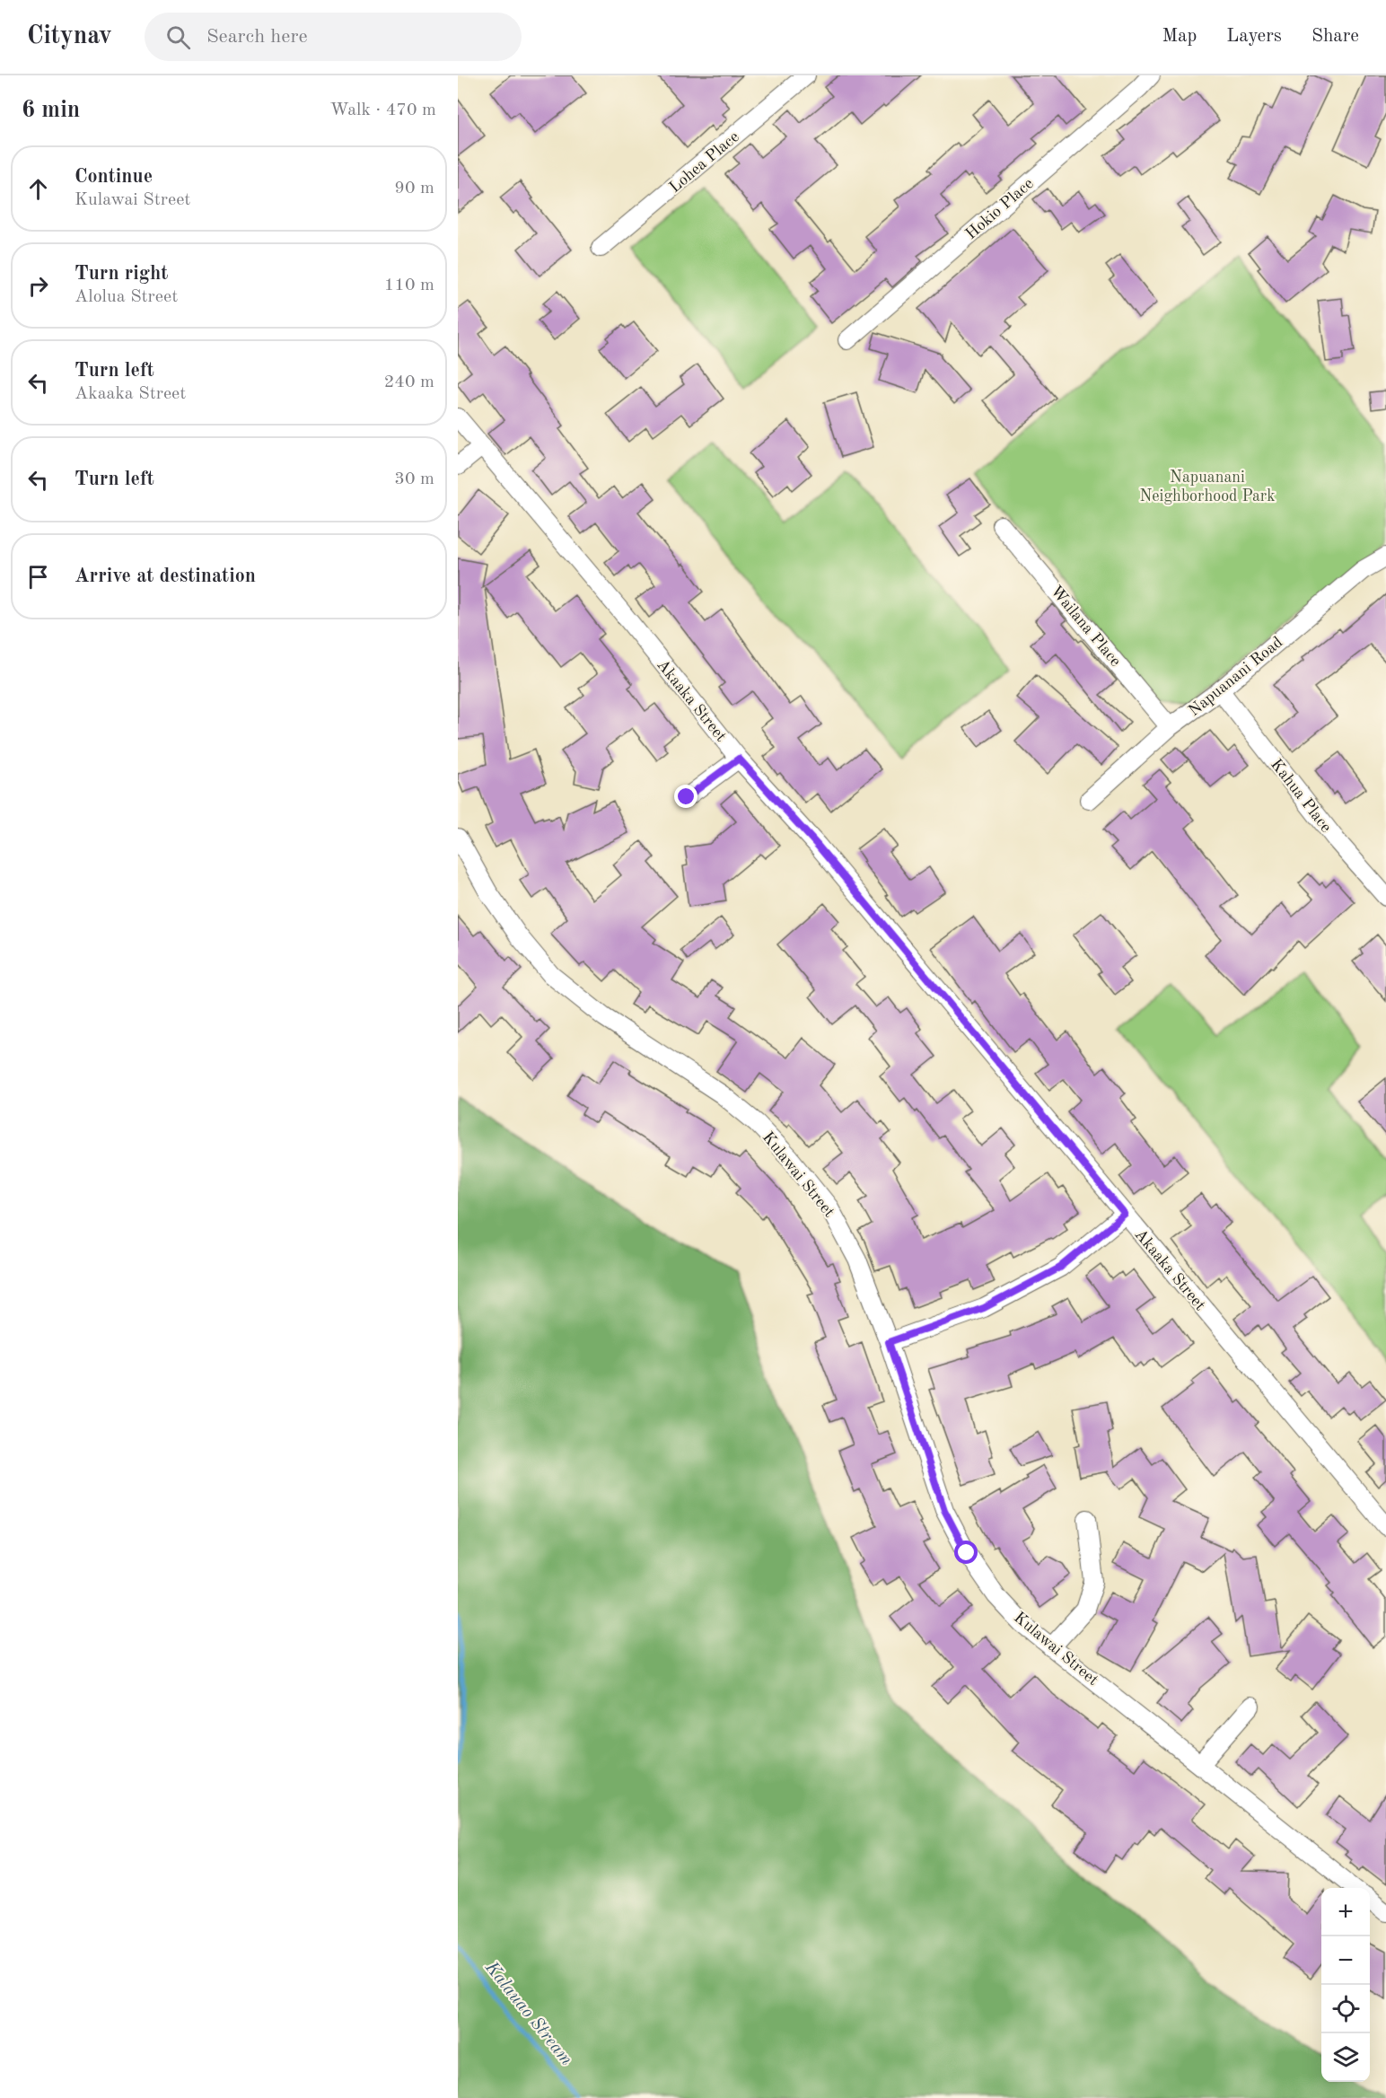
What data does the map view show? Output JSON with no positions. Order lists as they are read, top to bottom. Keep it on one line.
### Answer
{"streets":{"street":["Lohea Place","Hokio Place","Wailana Place","Napuanani Road","Akaaka Street","Kahua Place","Kulawai Street"]},"crossings":[["Wailana Place","Napuanani Road"],["Napuanani Road","Kahua Place"]],"water":["Kalauao Stream"],"parks":["Napuanani Neighborhood Park"],"page":{"header":"Citynav","search":"Search here","nav":["Map","Layers","Share"],"heading":["6 min","Walk · 470 m"],"list":[["Continue","Kulawai Street","90 m"],["Turn right","Alolua Street","110 m"],["Turn left","Akaaka Street","240 m"],["Turn left","30 m"],"Arrive at destination"],"map_buttons":["+","−"]}}
